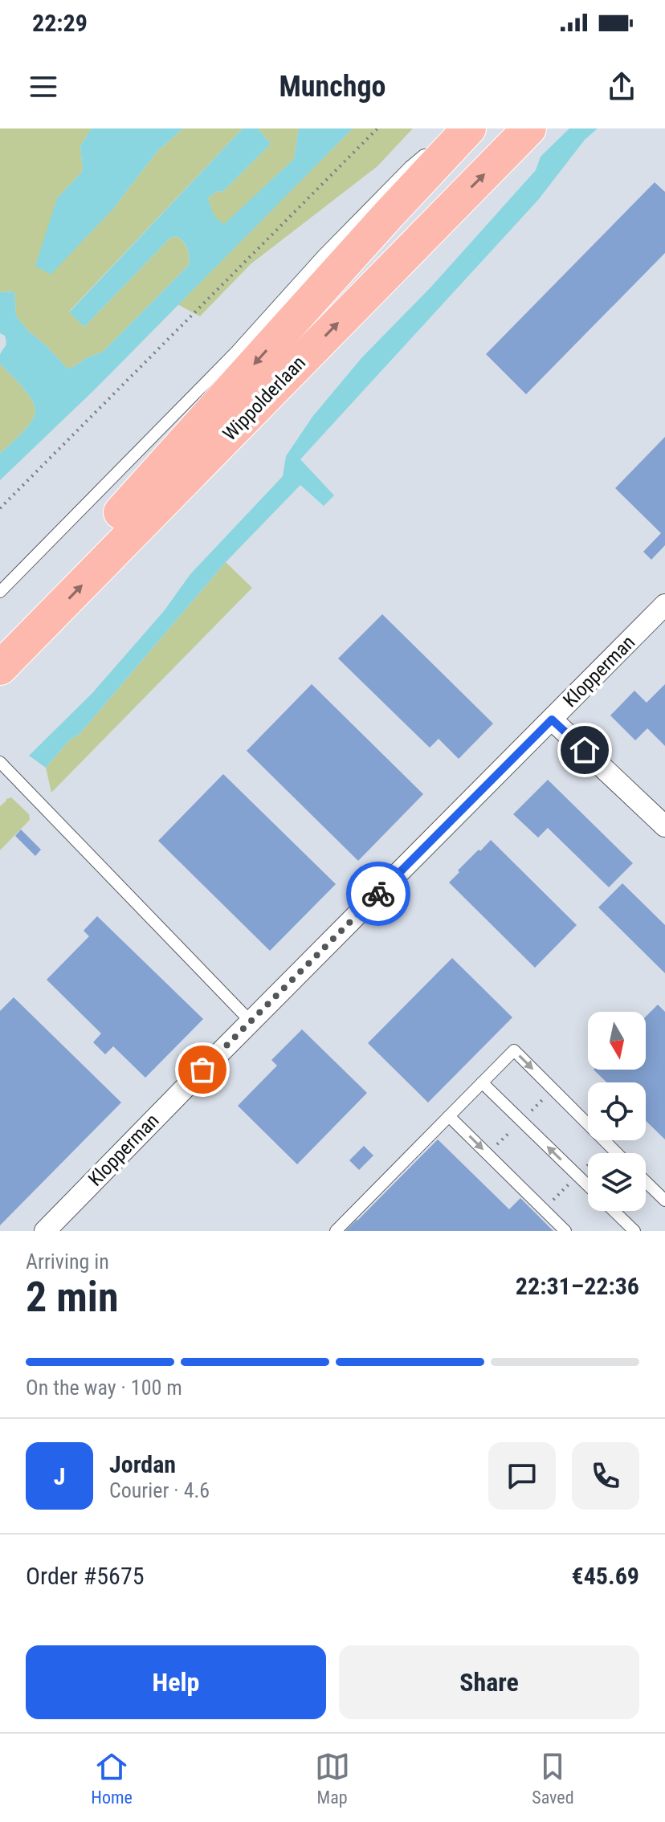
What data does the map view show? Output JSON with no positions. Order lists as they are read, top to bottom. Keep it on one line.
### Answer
{"streets":{"main road":["Wippolderlaan"],"street":["Klopperman"]},"north":"bottom","page":{"status":"22:29","header":"Munchgo","heading":["2 min","Arriving in","22:31–22:36"],"panel":["Jordan","Courier · 4.6","Order #5675","€45.69"],"bar":"On the way · 100 m","round":"J","buttons":["Help","Share"],"tabs":["Home","Map","Saved"]}}
